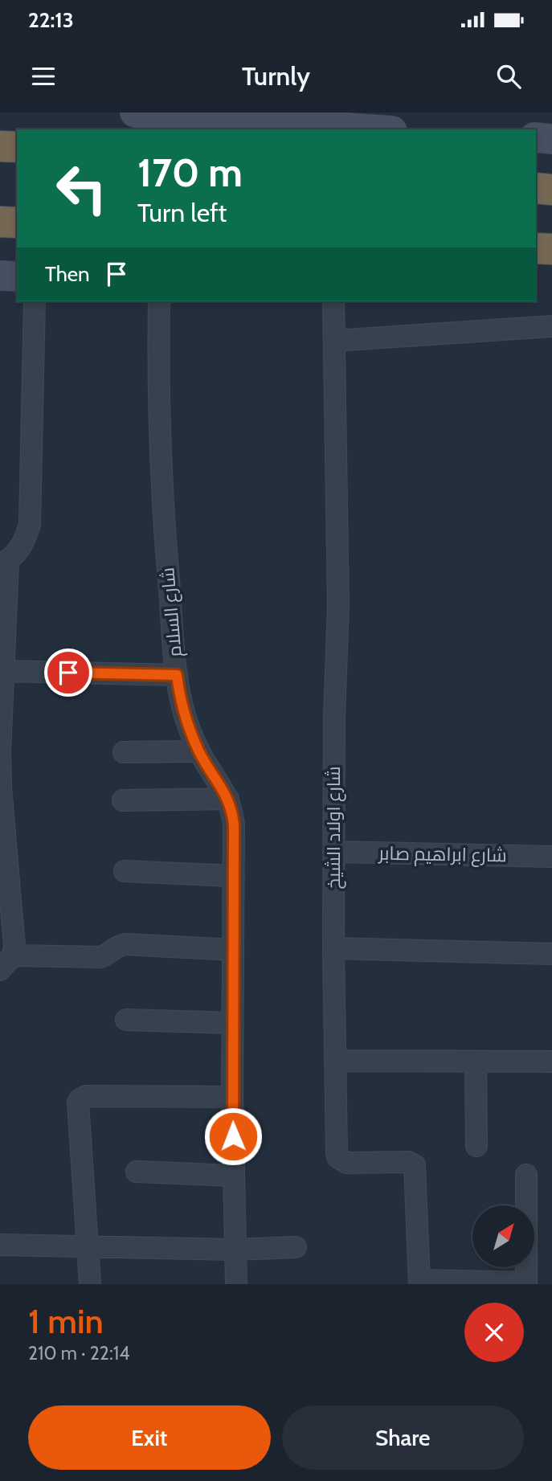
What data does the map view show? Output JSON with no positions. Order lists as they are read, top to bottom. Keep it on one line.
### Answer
{"streets":{"street":["شارع السلام","شارع اولاد الشيخ","شارع ابراهيم صابر"]},"crossings":[["شارع اولاد الشيخ","شارع ابراهيم صابر"]],"north":"top right","page":{"status":"22:13","header":"Turnly","turn":["170 m","Turn left"],"then":"Then","heading":["1 min","210 m · 22:14"],"buttons":["Exit","Share"]}}
